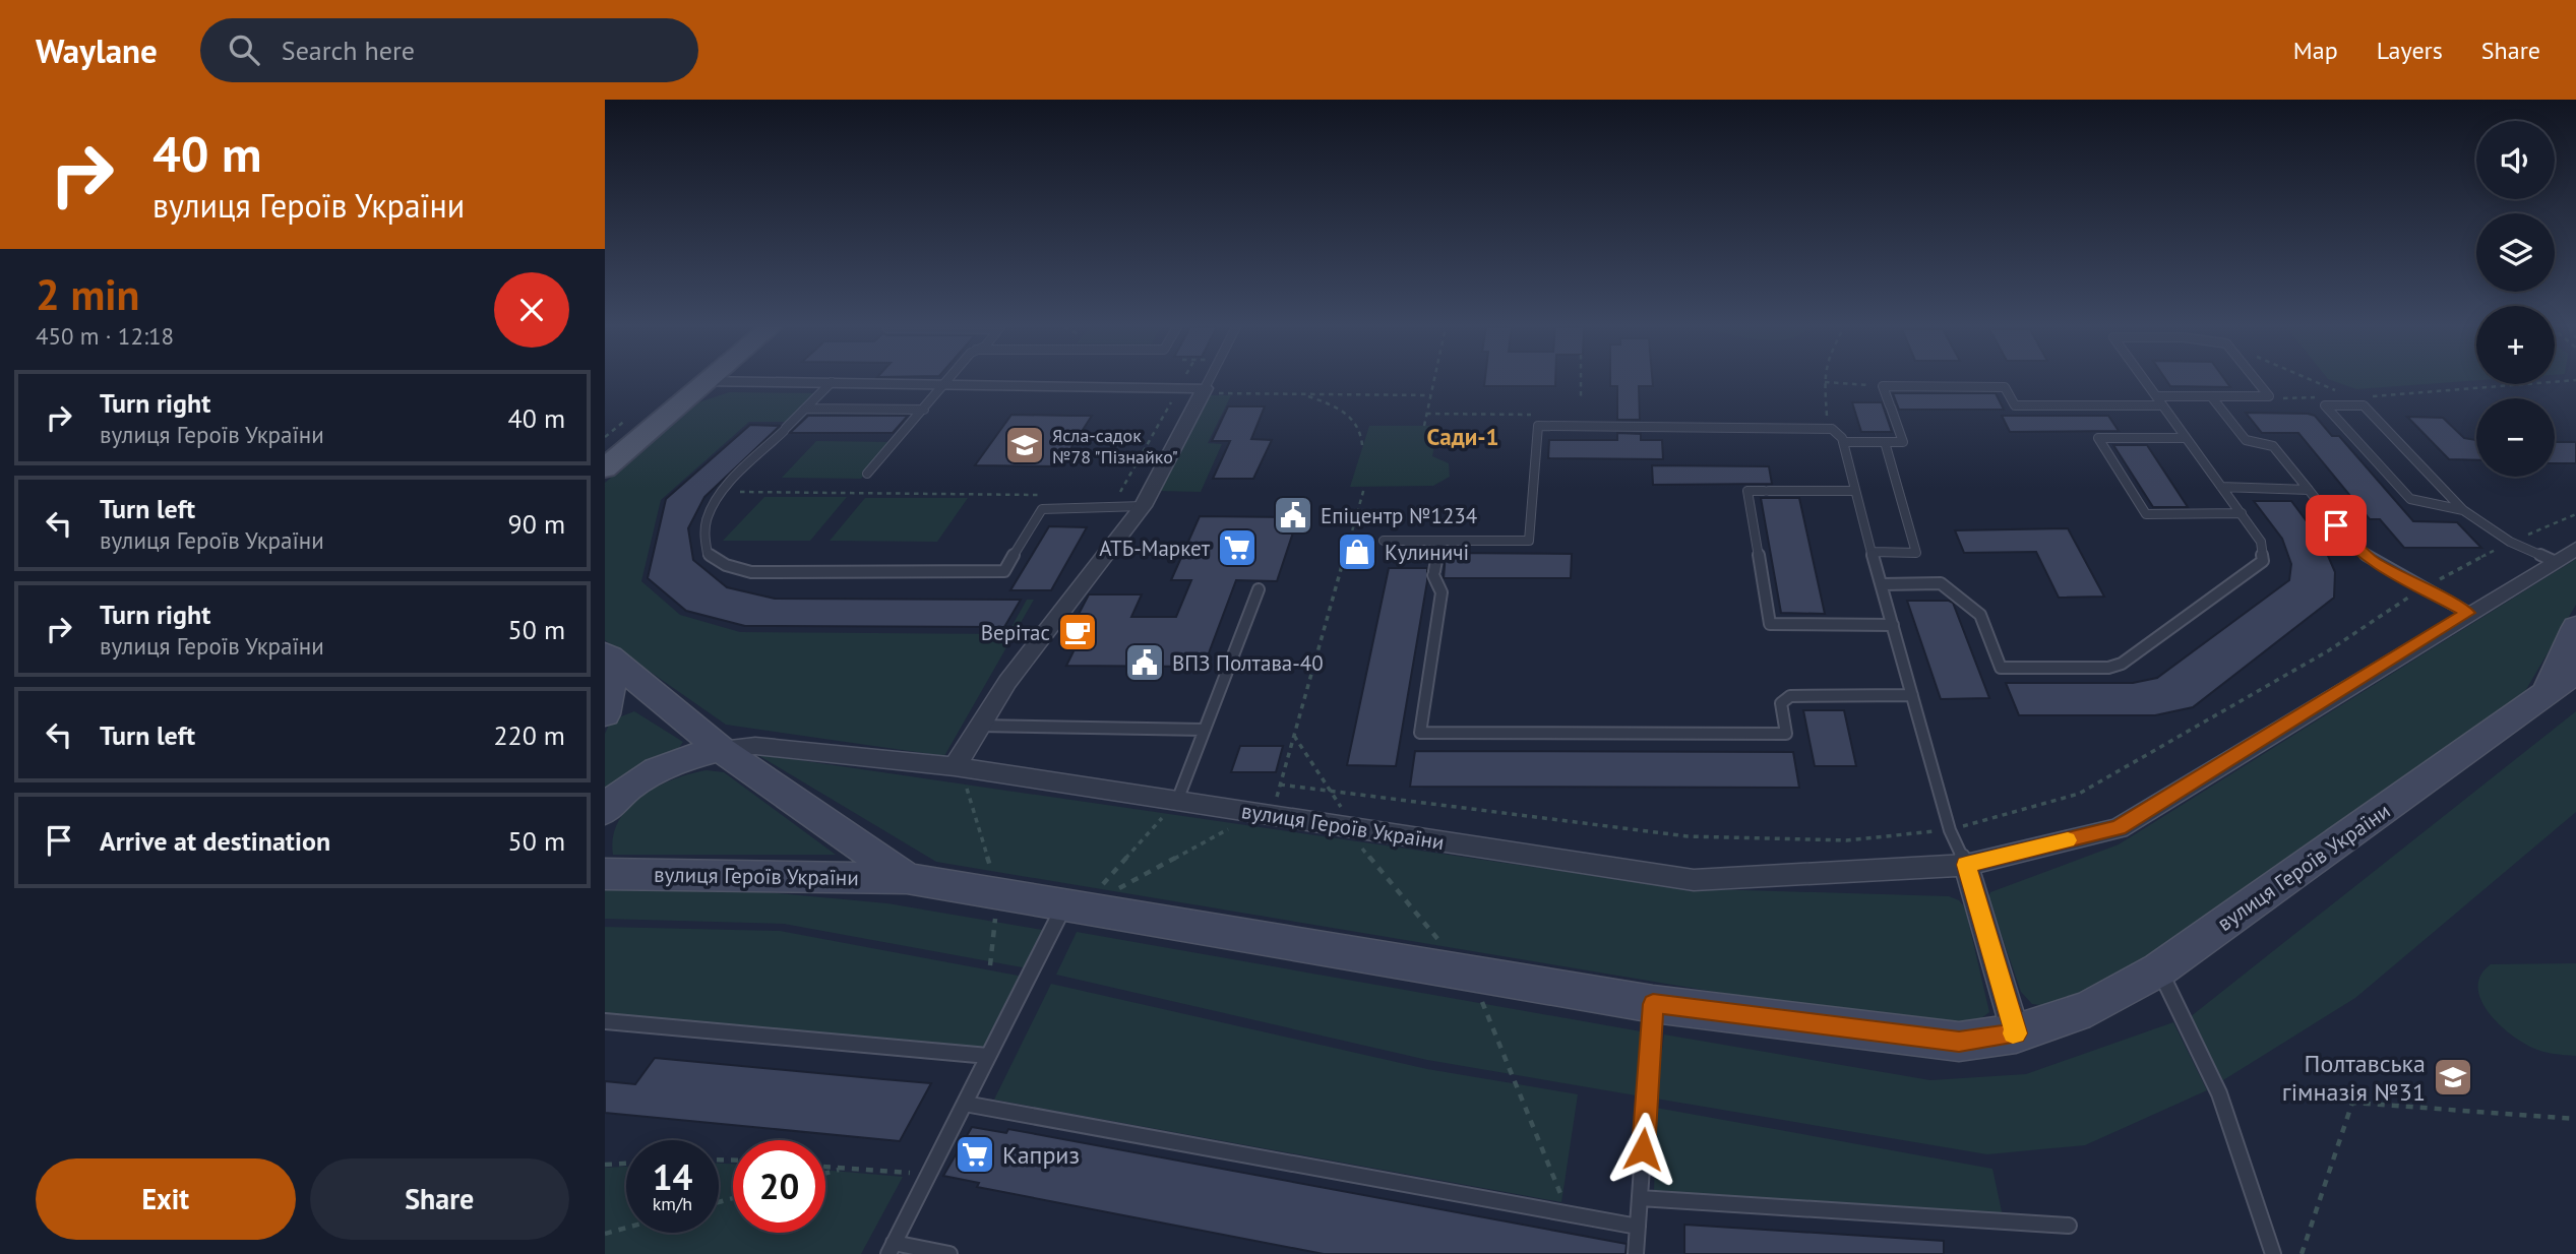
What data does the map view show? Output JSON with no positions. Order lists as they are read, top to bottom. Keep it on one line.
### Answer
{"streets":{"main road":["вулиця Героїв України"]},"districts":["Сади-1"],"places":{"school or university":["Ясла-садок №78 \"Пізнайко\"","Полтавська гімназія №31"],"public building":["Епіцентр №1234","ВПЗ Полтава-40"],"supermarket":["АТБ-Маркет","Каприз"],"shop":["Кулиничі"],"cafe":["Верітас"]},"page":{"header":"Waylane","search":"Search here","nav":["Map","Layers","Share"],"turn":["40 m","вулиця Героїв України"],"map_buttons":["+","−"],"heading":["2 min","450 m · 12:18"],"list":[{"name":"Turn right","note":"вулиця Героїв України","value":"40 m"},{"name":"Turn left","note":"вулиця Героїв України","value":"90 m"},{"name":"Turn right","note":"вулиця Героїв України","value":"50 m"},{"name":"Turn left","value":"220 m"},{"name":"Arrive at destination","value":"50 m"}],"speed":"14 km/h","limit":"20","buttons":["Exit","Share"]}}
